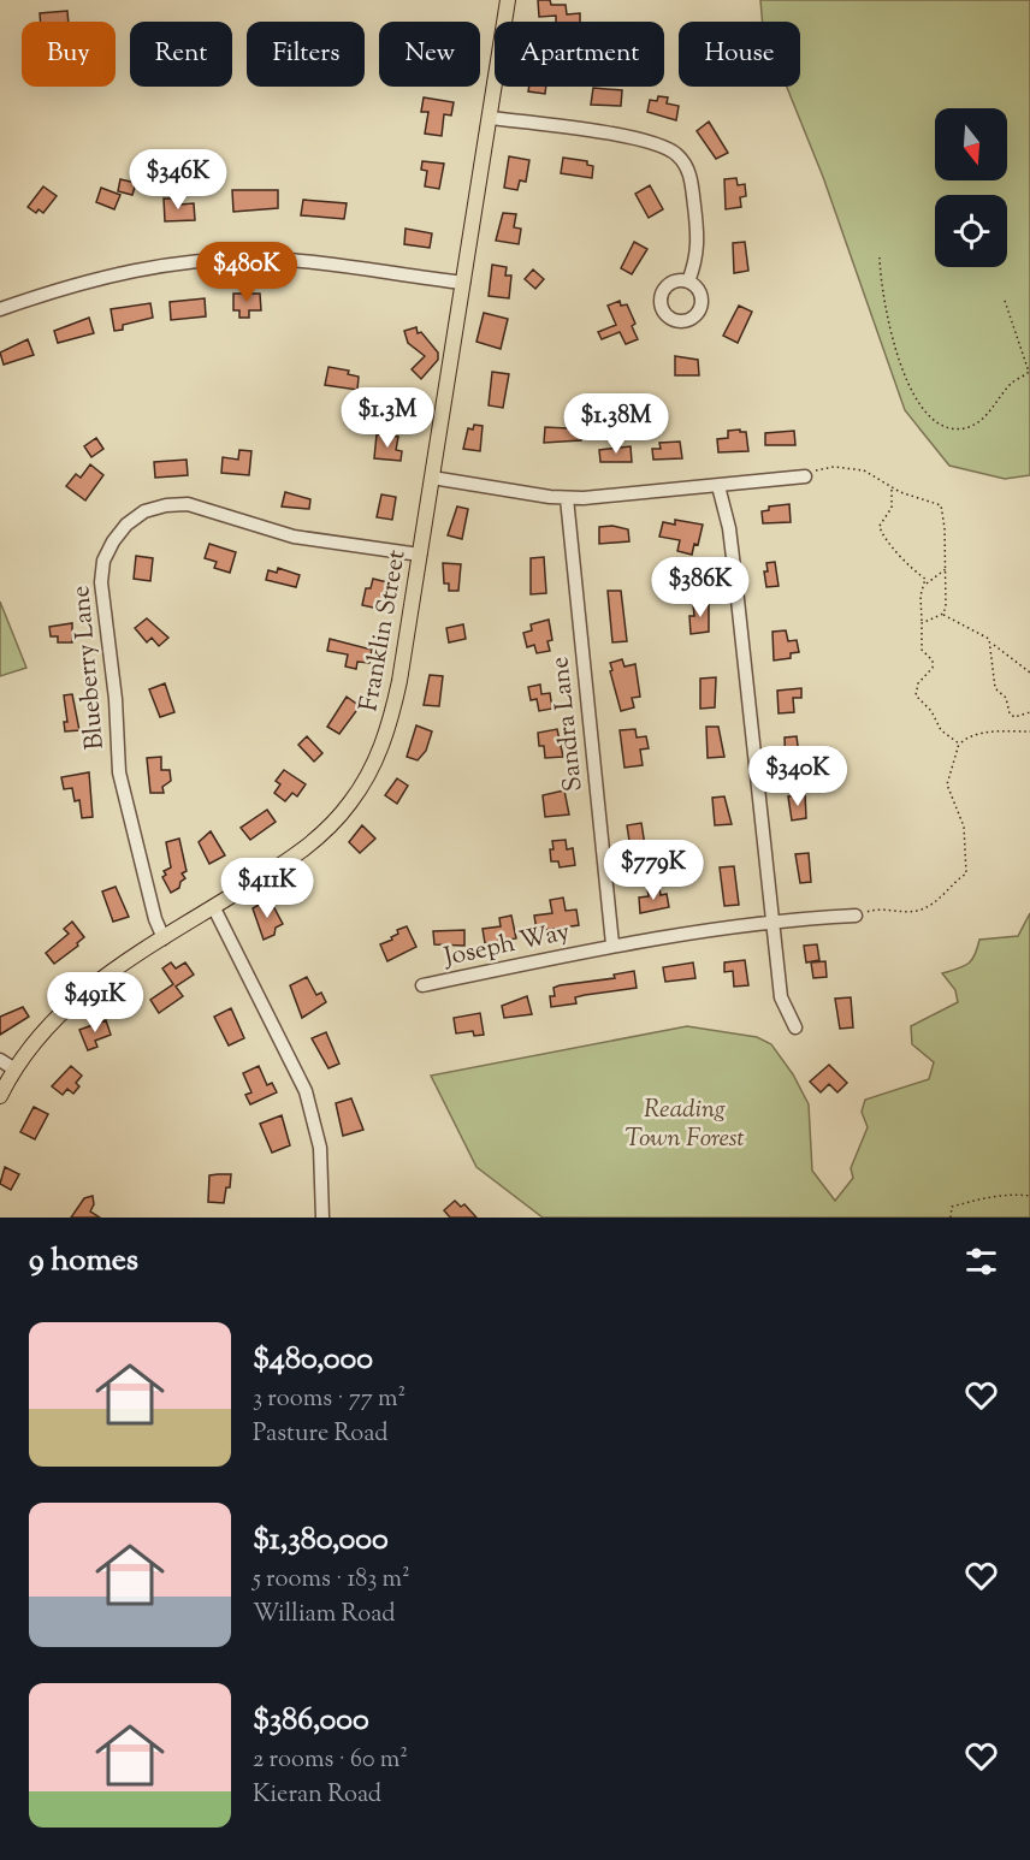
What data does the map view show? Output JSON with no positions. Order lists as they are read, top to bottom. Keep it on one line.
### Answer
{"streets":{"main road":["Franklin Street"],"street":["Blueberry Lane","Sandra Lane","Joseph Way"]},"crossings":[["Franklin Street","Blueberry Lane"],["Sandra Lane","Joseph Way"]],"parks":["Reading Town Forest"],"north":"bottom","page":{"chip":["Buy","Rent","Filters","New","Apartment","House"],"price":["$346K","$480K","$1.3M","$1.38M","$386K","$340K","$779K","$411K","$491K"],"heading":"9 homes","list":[{"name":"$480,000","note":"3 rooms · 77 m² · Pasture Road"},{"name":"$1,380,000","note":"5 rooms · 183 m² · William Road"},{"name":"$386,000","note":"2 rooms · 60 m² · Kieran Road"}]}}
